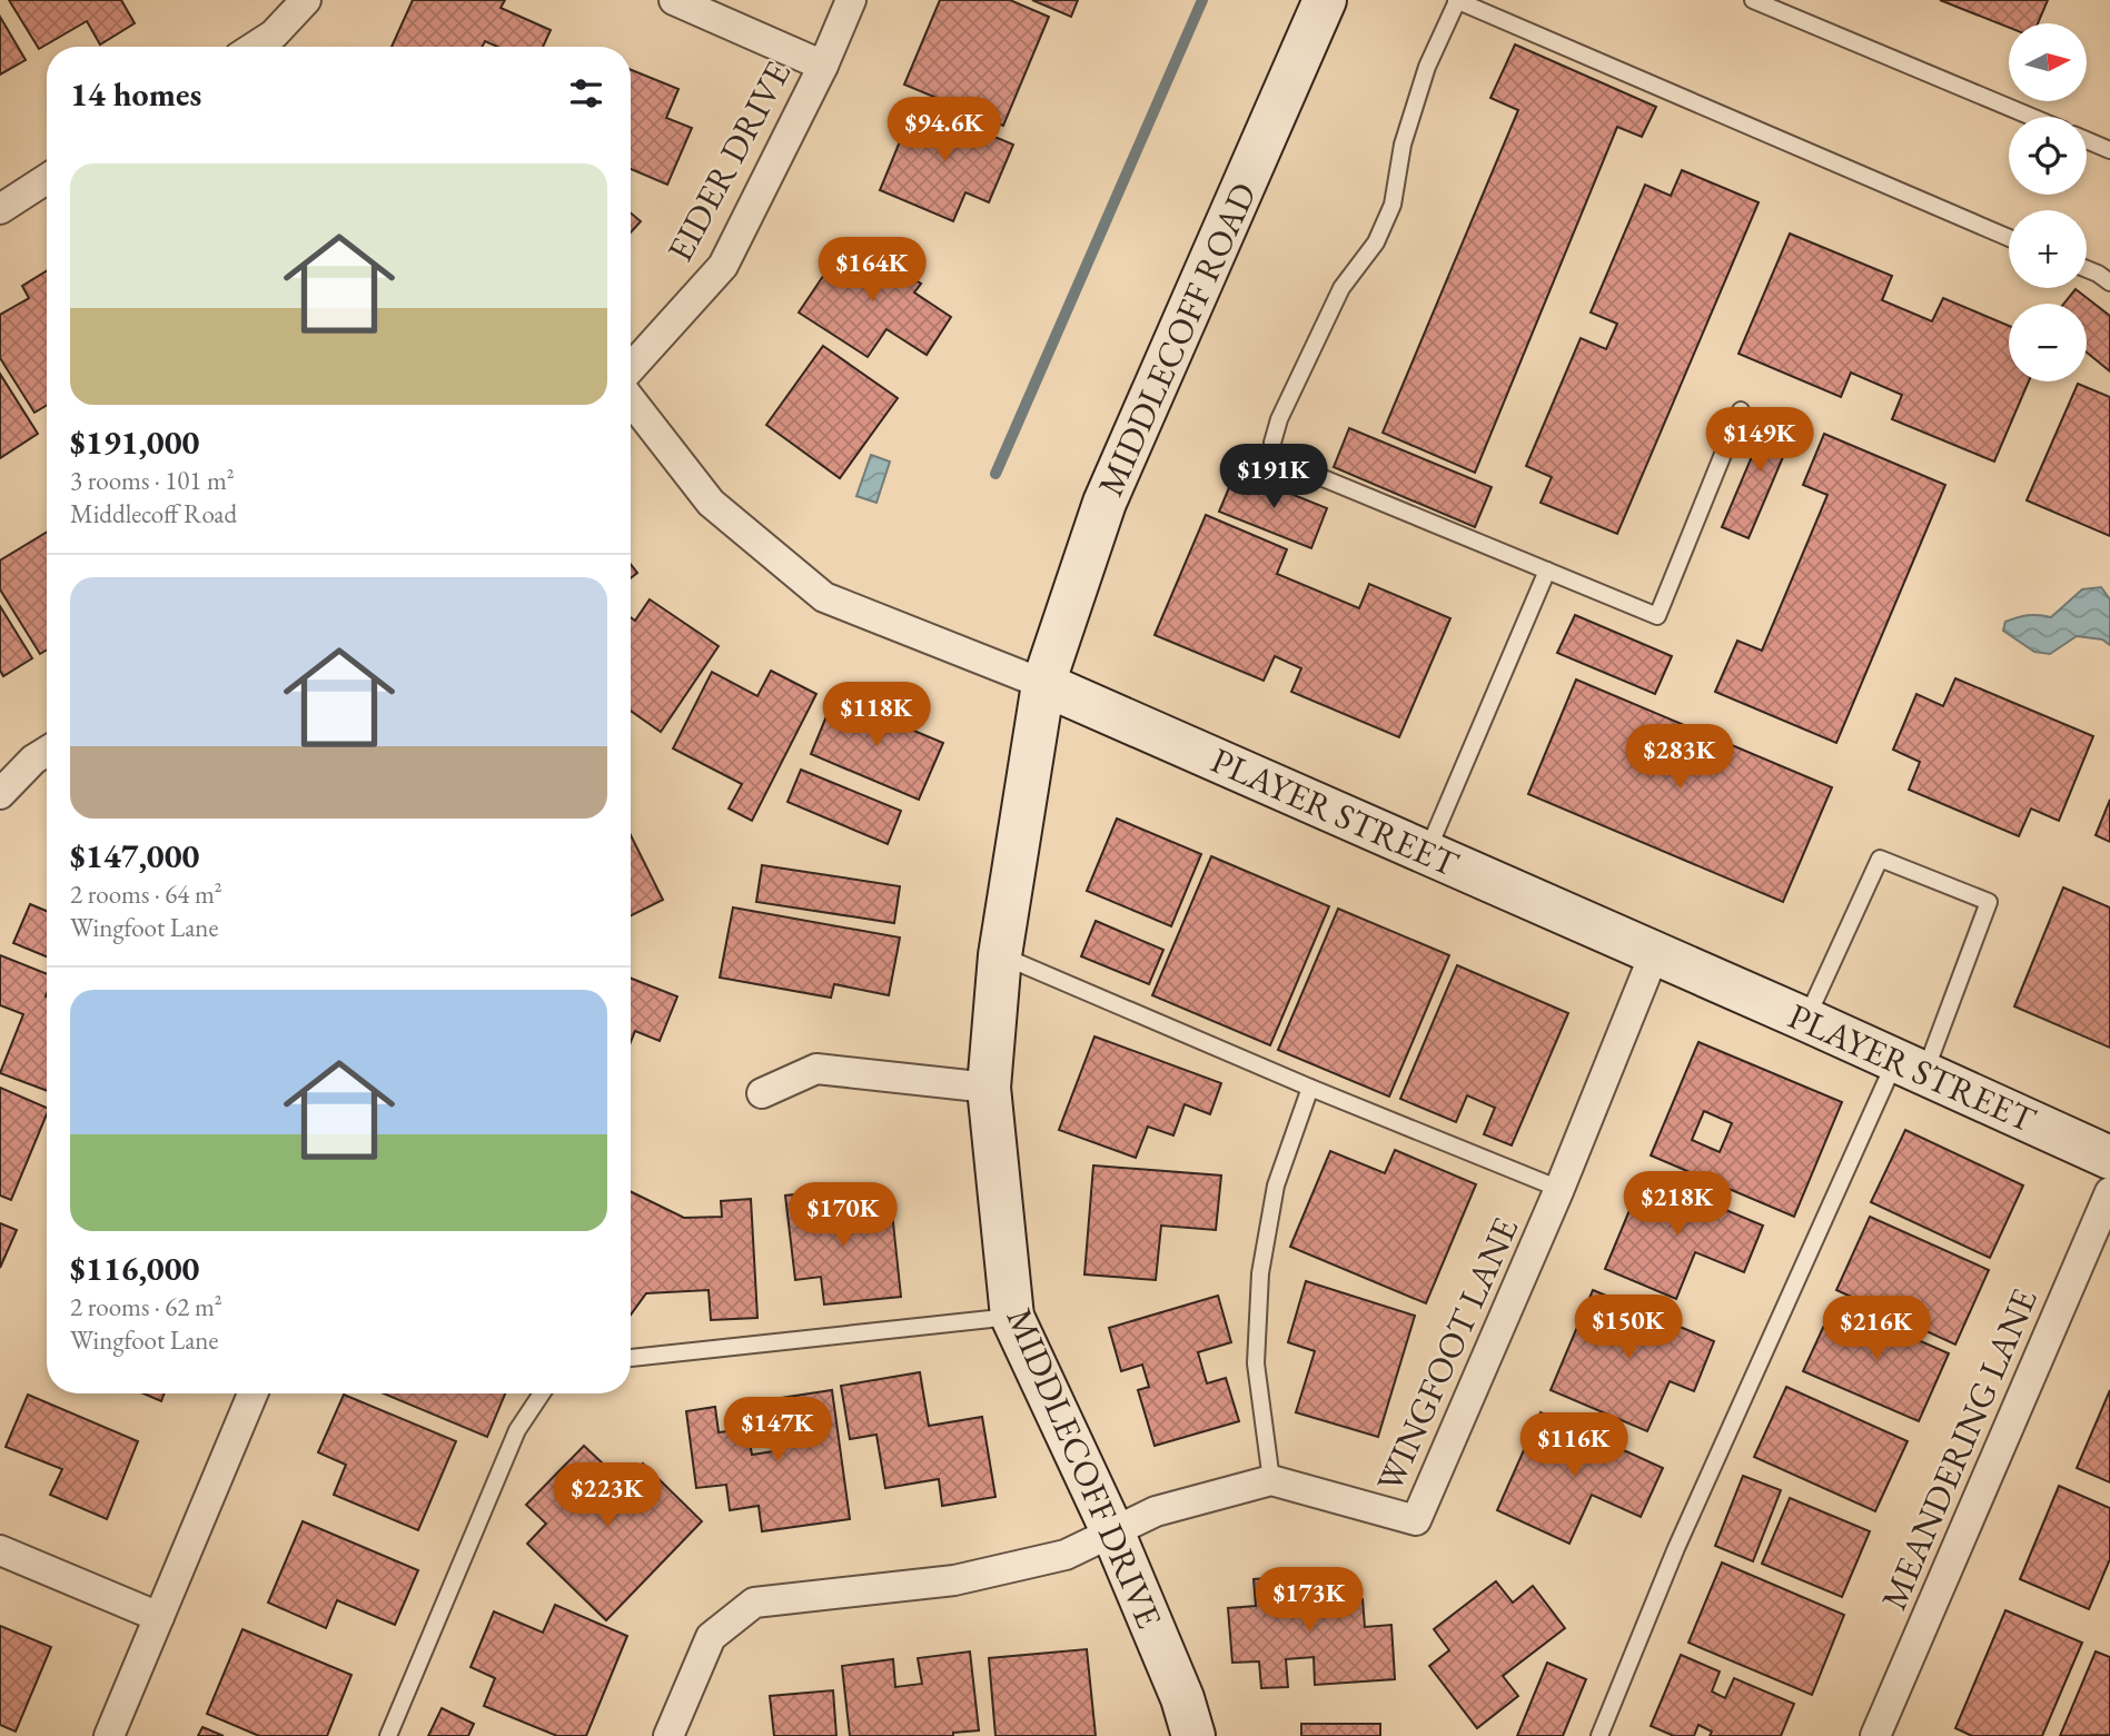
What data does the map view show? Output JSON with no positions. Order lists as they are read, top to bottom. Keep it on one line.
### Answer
{"streets":{"street":["EIDER DRIVE","MIDDLECOFF ROAD","PLAYER STREET","WINGFOOT LANE","MEANDERING LANE","MIDDLECOFF DRIVE"]},"crossings":[["MIDDLECOFF ROAD","PLAYER STREET"],["MIDDLECOFF ROAD","MIDDLECOFF DRIVE"],["PLAYER STREET","WINGFOOT LANE"],["PLAYER STREET","MIDDLECOFF DRIVE"]],"north":"right","page":{"map_buttons":["+","−"],"heading":"14 homes","price":["$94.6K","$164K","$149K","$191K","$118K","$283K","$218K","$170K","$150K","$216K","$147K","$116K","$223K","$173K"],"list":[{"name":"$191,000","note":"3 rooms · 101 m² · Middlecoff Road"},{"name":"$147,000","note":"2 rooms · 64 m² · Wingfoot Lane"},{"name":"$116,000","note":"2 rooms · 62 m² · Wingfoot Lane"}]}}
